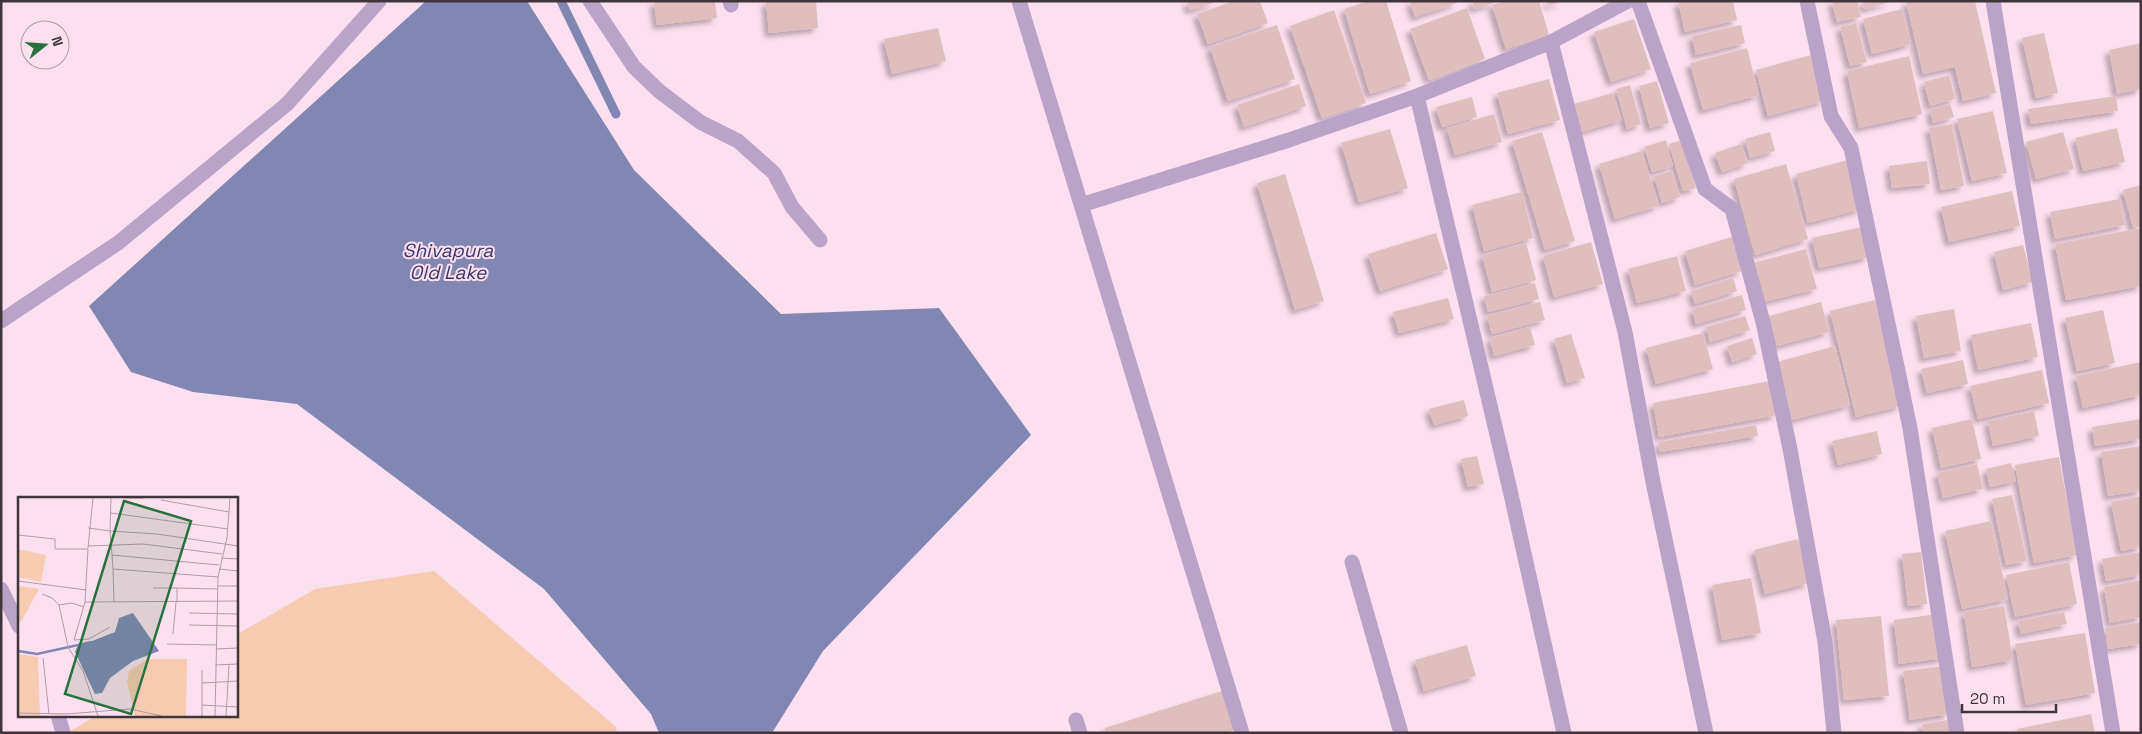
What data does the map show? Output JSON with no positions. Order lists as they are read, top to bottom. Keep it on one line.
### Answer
{"water":["Shivapura Old Lake"],"scale_bar":"20 m","north":"right"}
